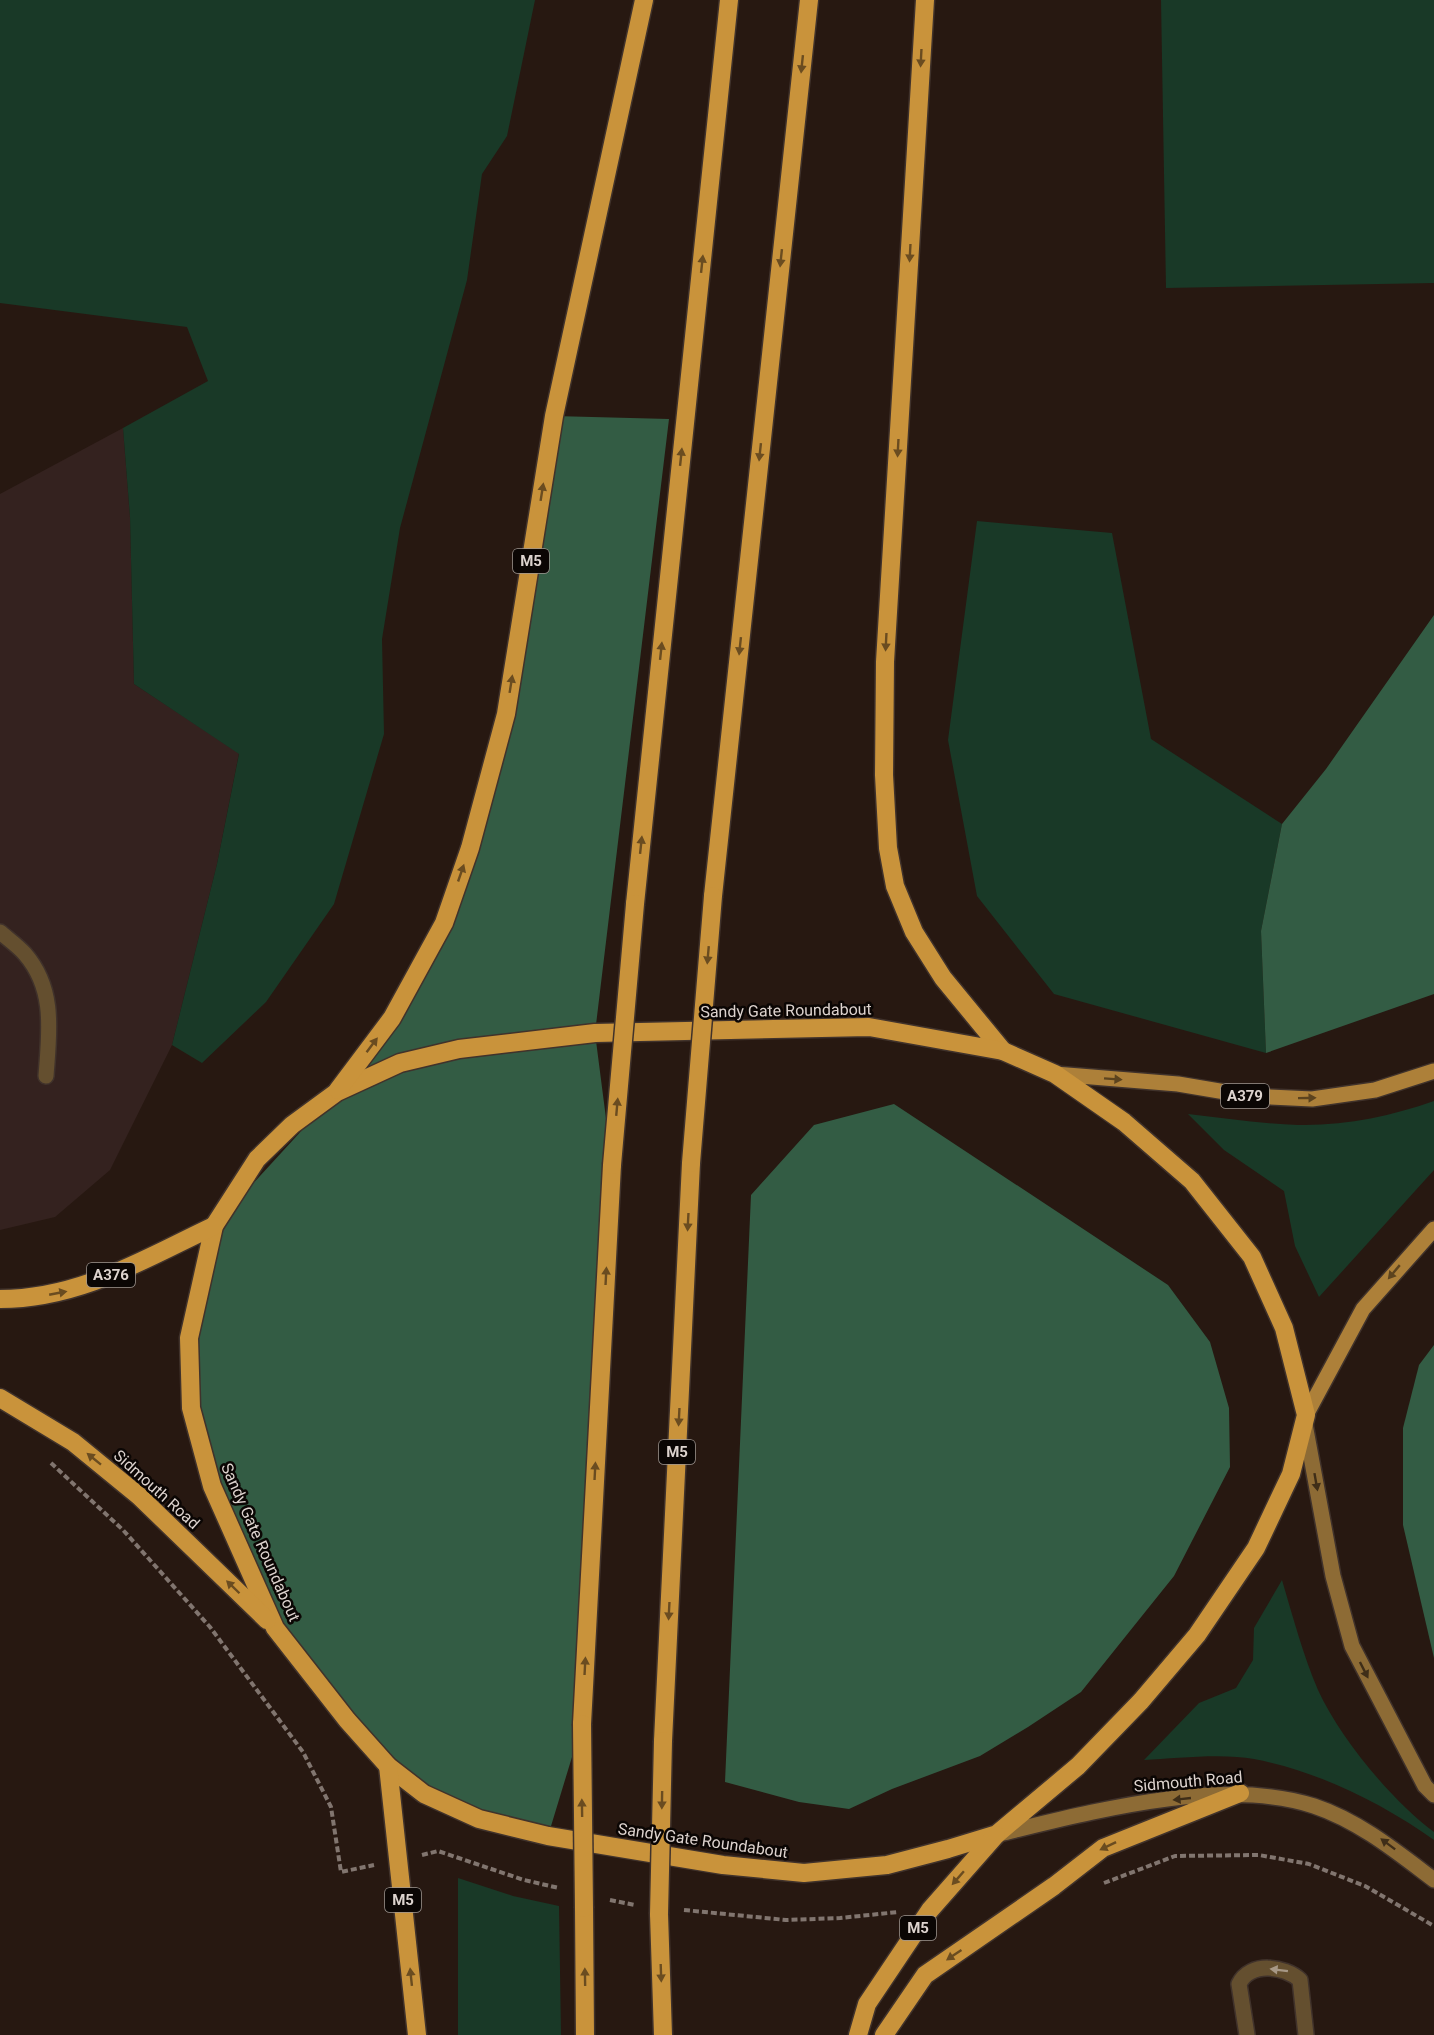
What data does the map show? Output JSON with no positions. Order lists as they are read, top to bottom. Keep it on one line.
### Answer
{"streets":{"highway":["M5","Sandy Gate Roundabout","A376","Sidmouth Road"],"main road":["A379"]},"crossings":[["M5","Sandy Gate Roundabout"],["M5","Sidmouth Road"],["Sandy Gate Roundabout","A379"],["Sandy Gate Roundabout","A376"],["Sandy Gate Roundabout","Sidmouth Road"]],"one_way":["Sidmouth Road"]}
